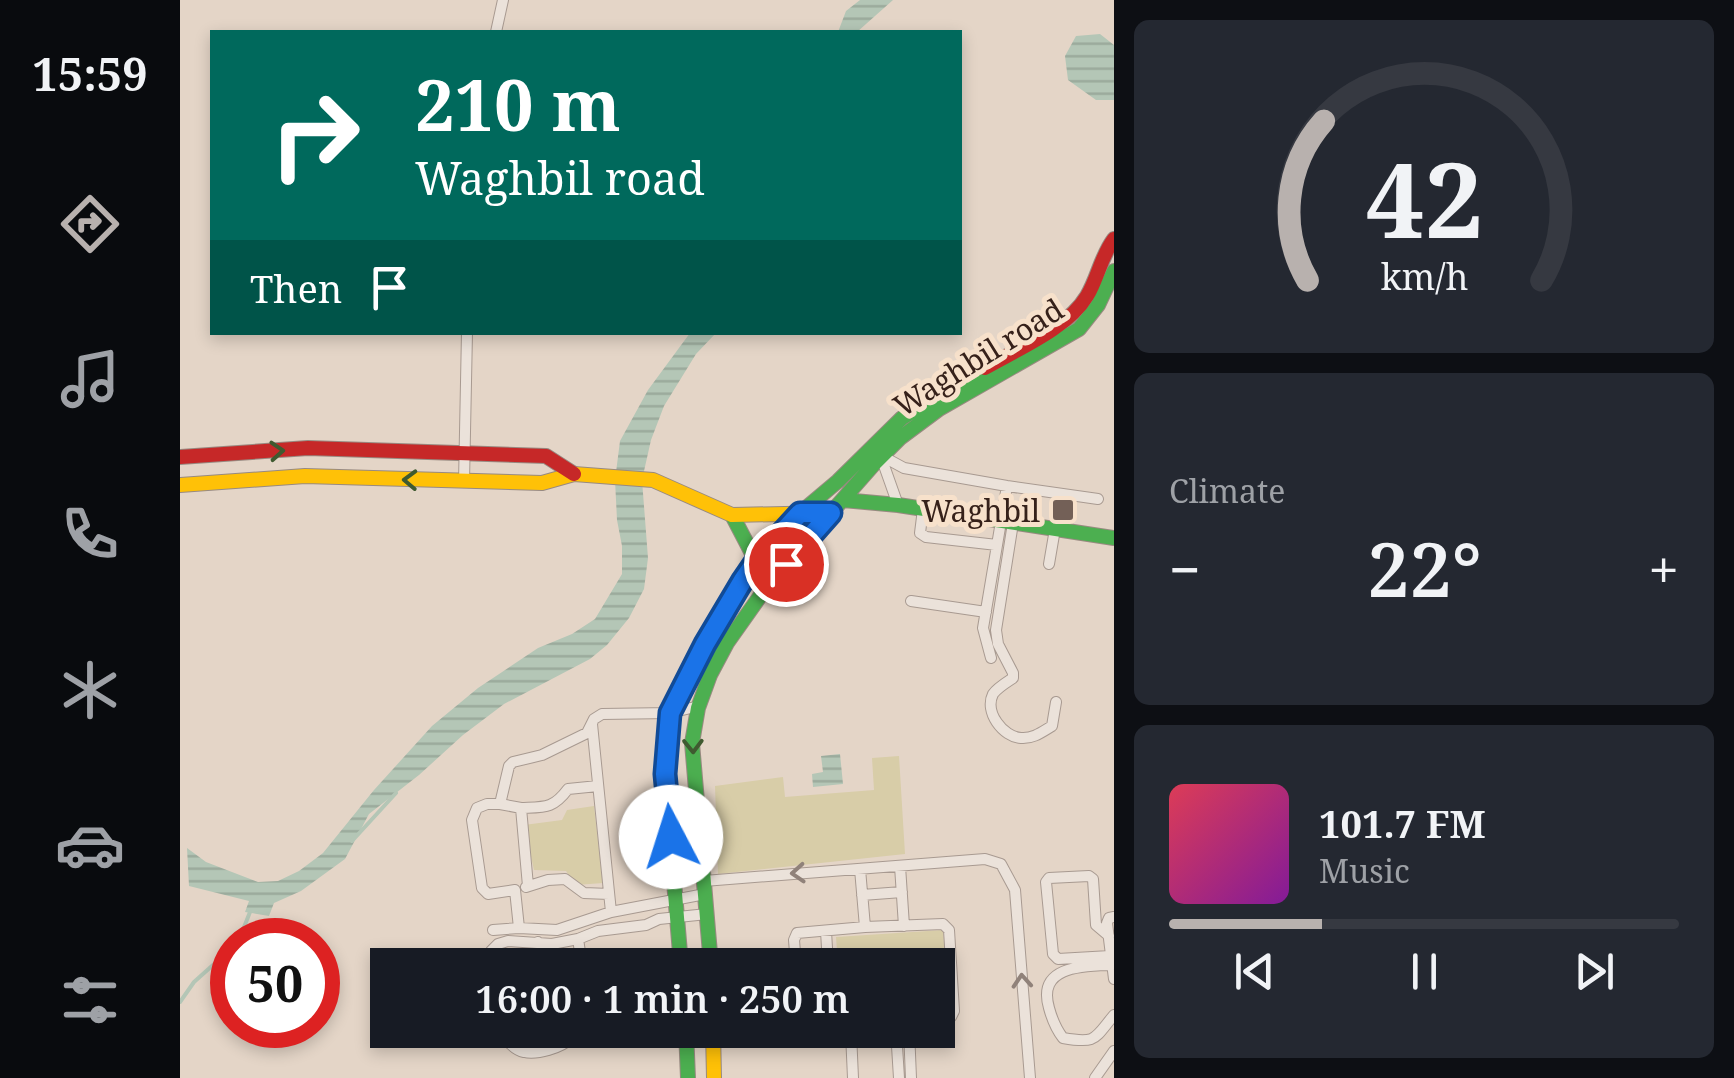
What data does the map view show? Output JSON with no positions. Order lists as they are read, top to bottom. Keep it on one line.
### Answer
{"streets":{"main road":["Waghbil road"]},"places":{"transit":["Waghbil"]},"page":{"tabs":"15:59","turn":["210 m","Waghbil road"],"then":"Then","tile":"Climate","heat":["−","22°","+"],"song":["101.7 FM","Music"],"limit":"50","trip":"16:00 · 1 min · 250 m","gauge":["42","km/h"]}}
